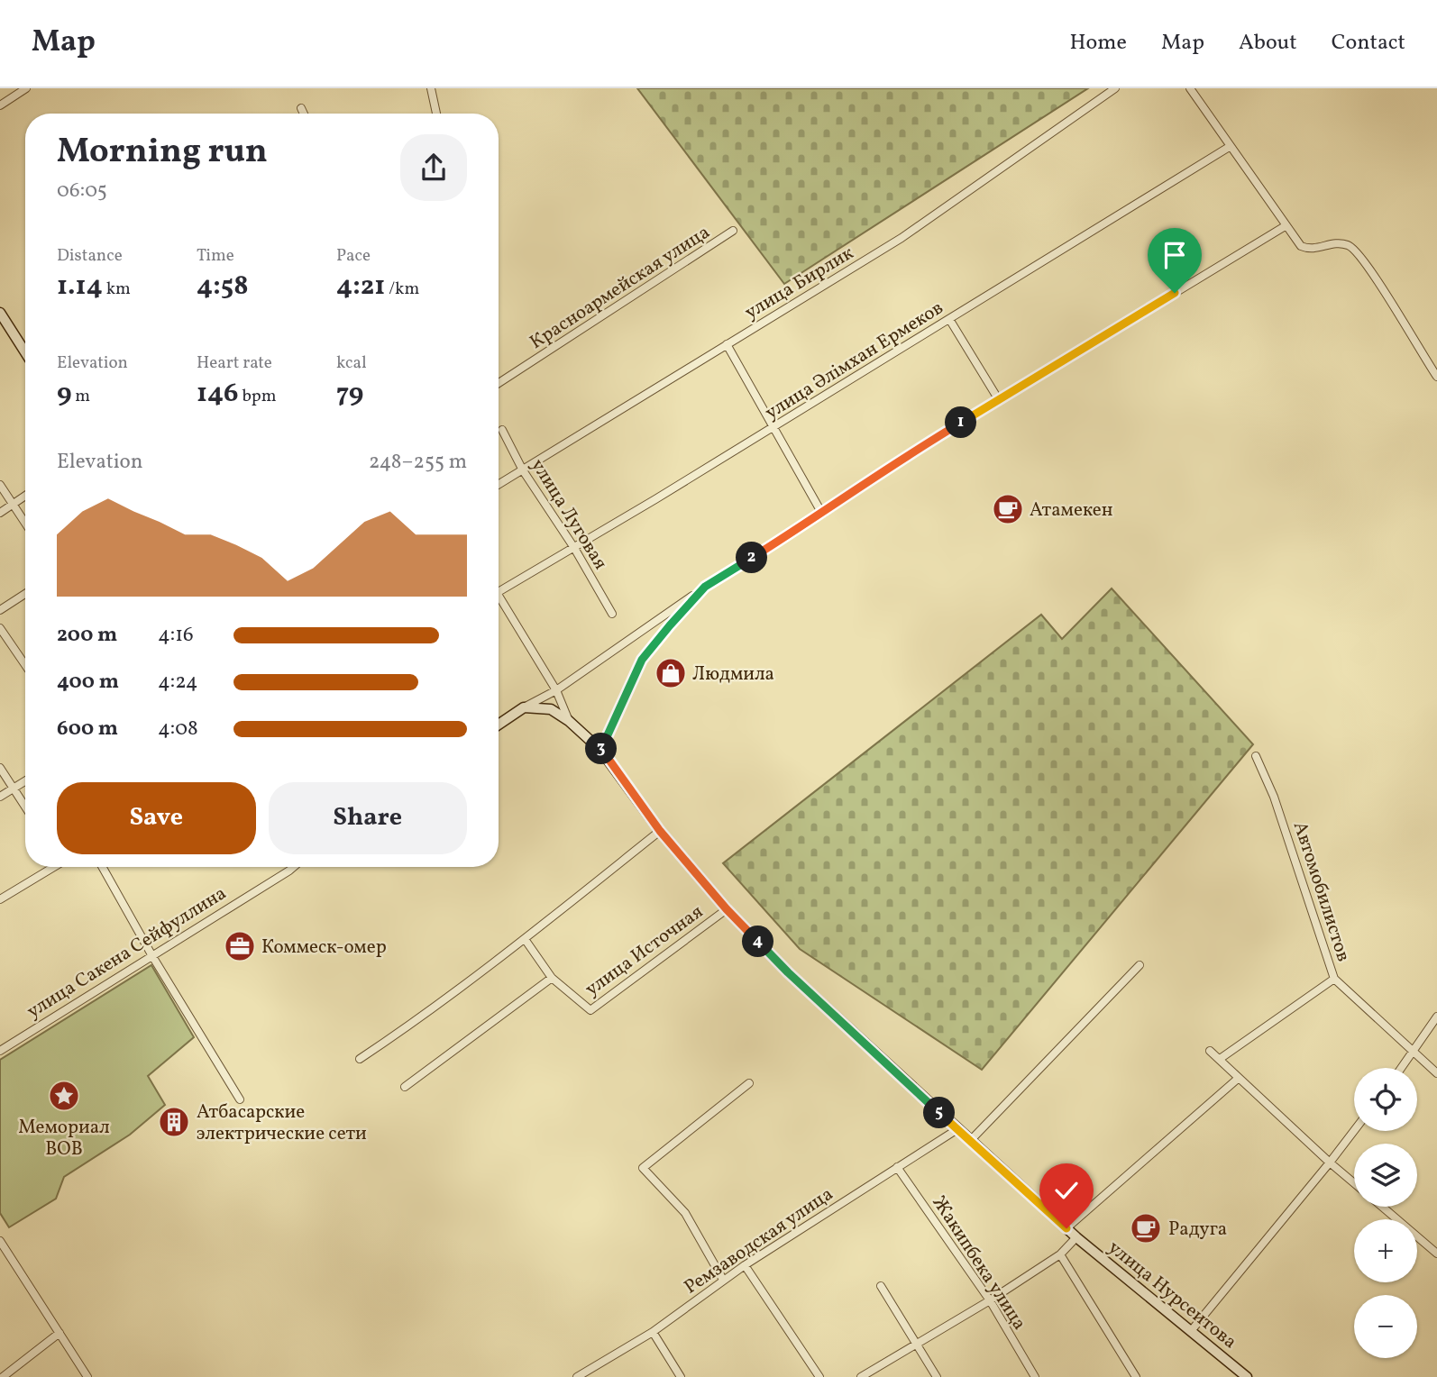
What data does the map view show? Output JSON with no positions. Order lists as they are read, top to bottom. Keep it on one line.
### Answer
{"streets":{"main road":["улица Нурсеитова"],"street":["улица Бирлик","Красноармейская улица","улица Әлімхан Ермеков","улица Луговая","Автомобилистов","улица Источная","улица Сакена Сейфуллина","Ремзаводская улица","Жакипбека улица"]},"crossings":[["улица Бирлик","улица Луговая"],["улица Әлімхан Ермеков","улица Луговая"],["улица Источная","улица Нурсеитова"],["Ремзаводская улица","Жакипбека улица"],["Ремзаводская улица","улица Нурсеитова"]],"places":{"cafe":["Атамекен","Радуга"],"shop":["Людмила"],"office":["Коммеск-омер"],"place":["Мемориал ВОВ"],"building":["Атбасарские электрические сети"]},"page":{"header":"Map","nav":["Home","Map","About","Contact"],"heading":["Morning run","06:05"],"stats":[["Distance","1.14 km"],["Time","4:58"],["Pace","4:21 /km"],["Elevation","9 m"],["Heart rate","146 bpm"],["kcal","79"]],"pins":["1","2","3","4","5"],"chart":["Elevation","248–255 m"],"list":[{"name":"200 m","note":"4:16"},{"name":"400 m","note":"4:24"},{"name":"600 m","note":"4:08"}],"buttons":["Save","Share"],"map_buttons":["+","−"]}}
